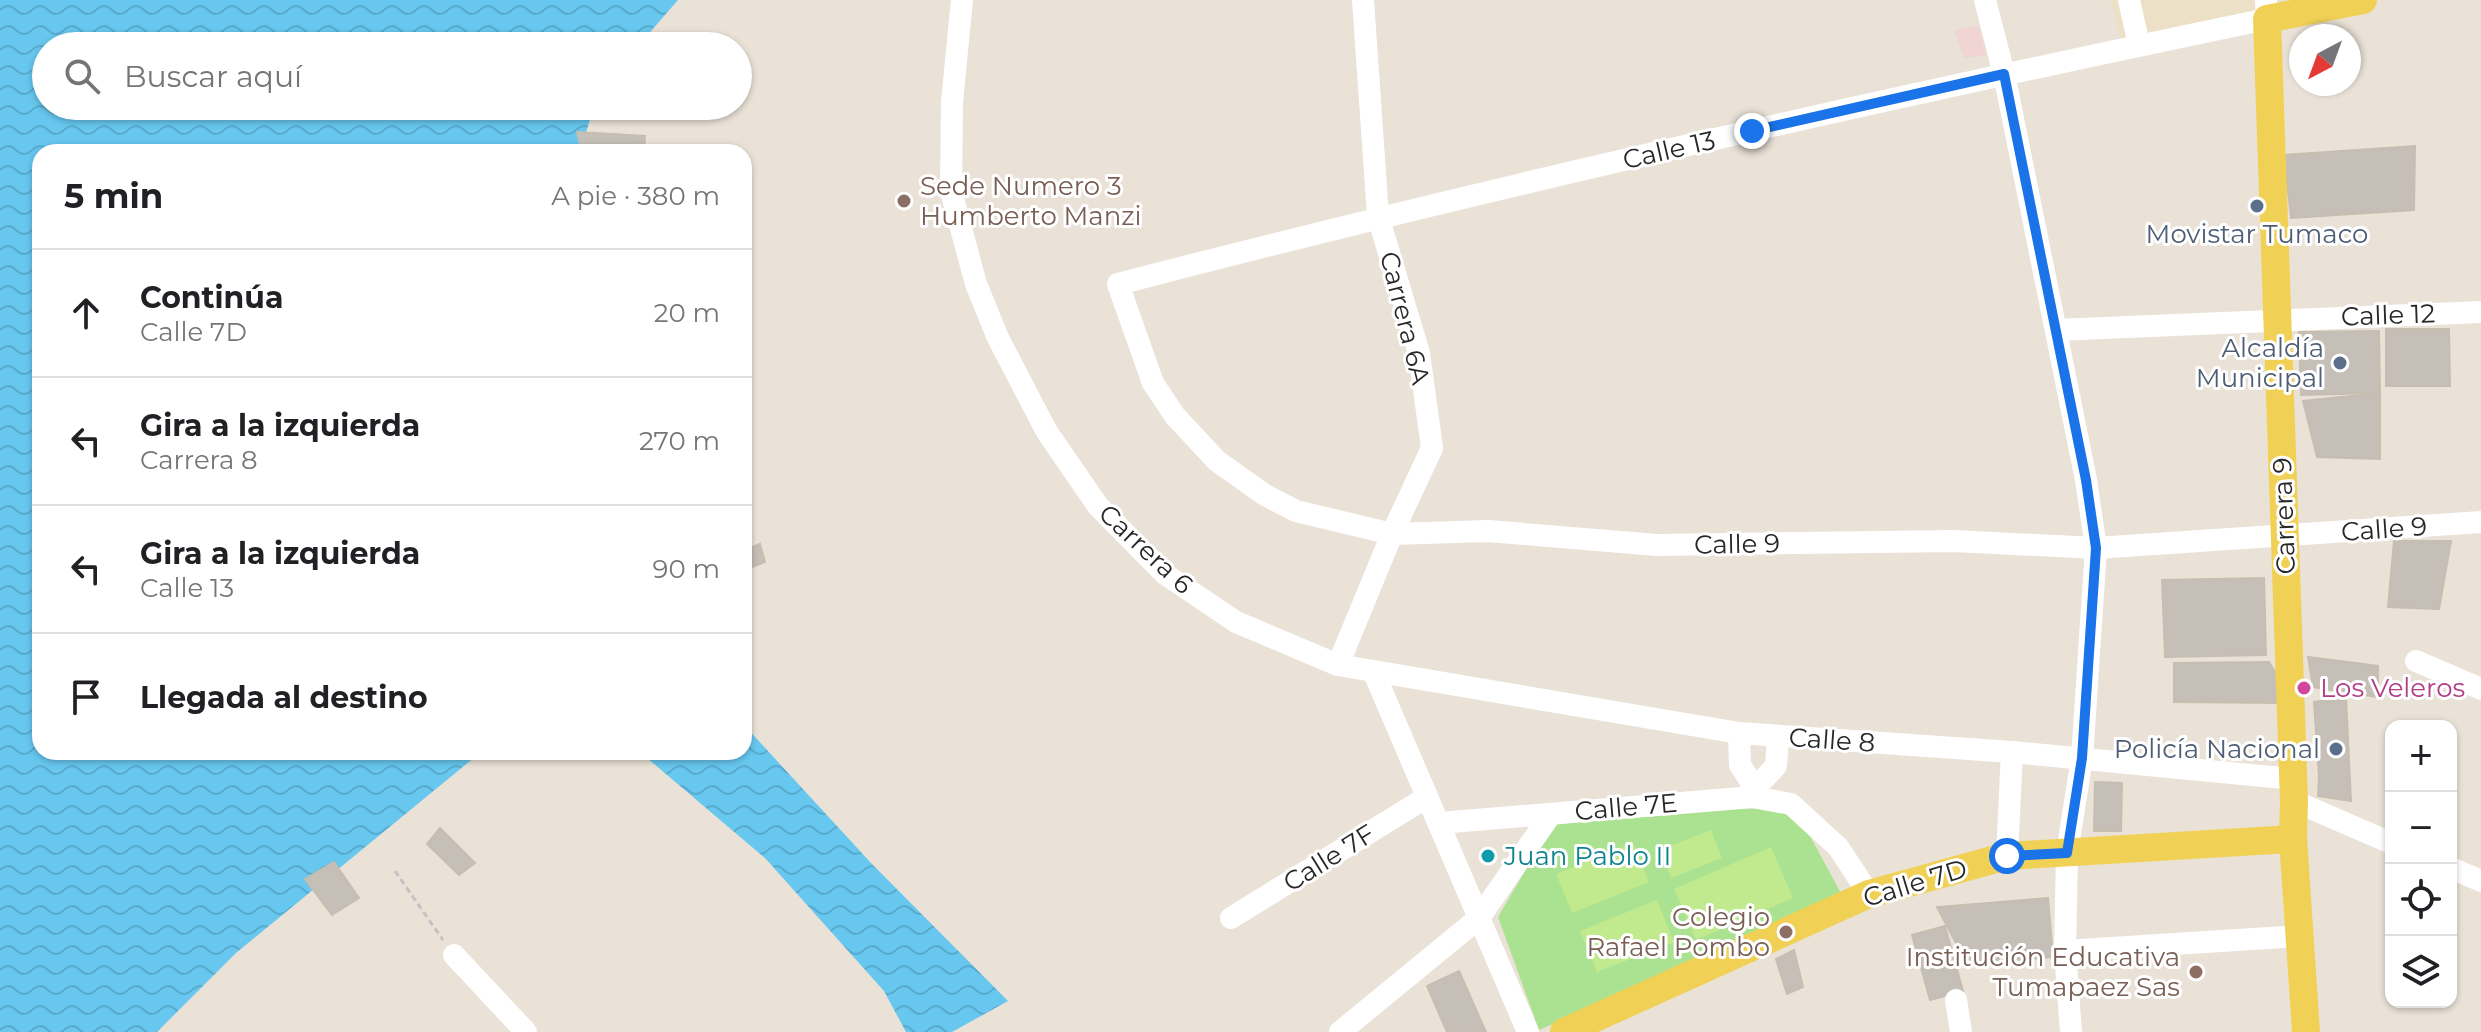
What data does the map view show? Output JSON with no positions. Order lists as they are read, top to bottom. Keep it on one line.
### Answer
{"streets":{"main road":["Calle 13","Carrera 9","Calle 7D"],"street":["Calle 12","Carrera 6A","Calle 9","Carrera 6","Calle 8","Calle 7E","Calle 7F"]},"crossings":[["Calle 13","Carrera 6A"],["Calle 13","Carrera 9"],["Calle 13","Calle 9"],["Calle 12","Carrera 9"],["Carrera 6A","Calle 9"],["Carrera 6A","Carrera 6"],["Carrera 9","Calle 9"],["Carrera 9","Calle 8"],["Carrera 9","Calle 7D"],["Carrera 6","Calle 8"],["Calle 7E","Calle 7D"]],"places":["Sede Numero 3 Humberto Manzi","Movistar Tumaco","Alcaldía Municipal","Los Veleros","Policía Nacional","Juan Pablo II","Colegio Rafael Pombo","Institución Educativa Tumapaez Sas"],"north":"bottom left","page":{"search":"Buscar aquí","heading":["5 min","A pie · 380 m"],"list":[["Continúa","Calle 7D","20 m"],["Gira a la izquierda","Carrera 8","270 m"],["Gira a la izquierda","Calle 13","90 m"],"Llegada al destino"],"map_buttons":["+","−"]}}
